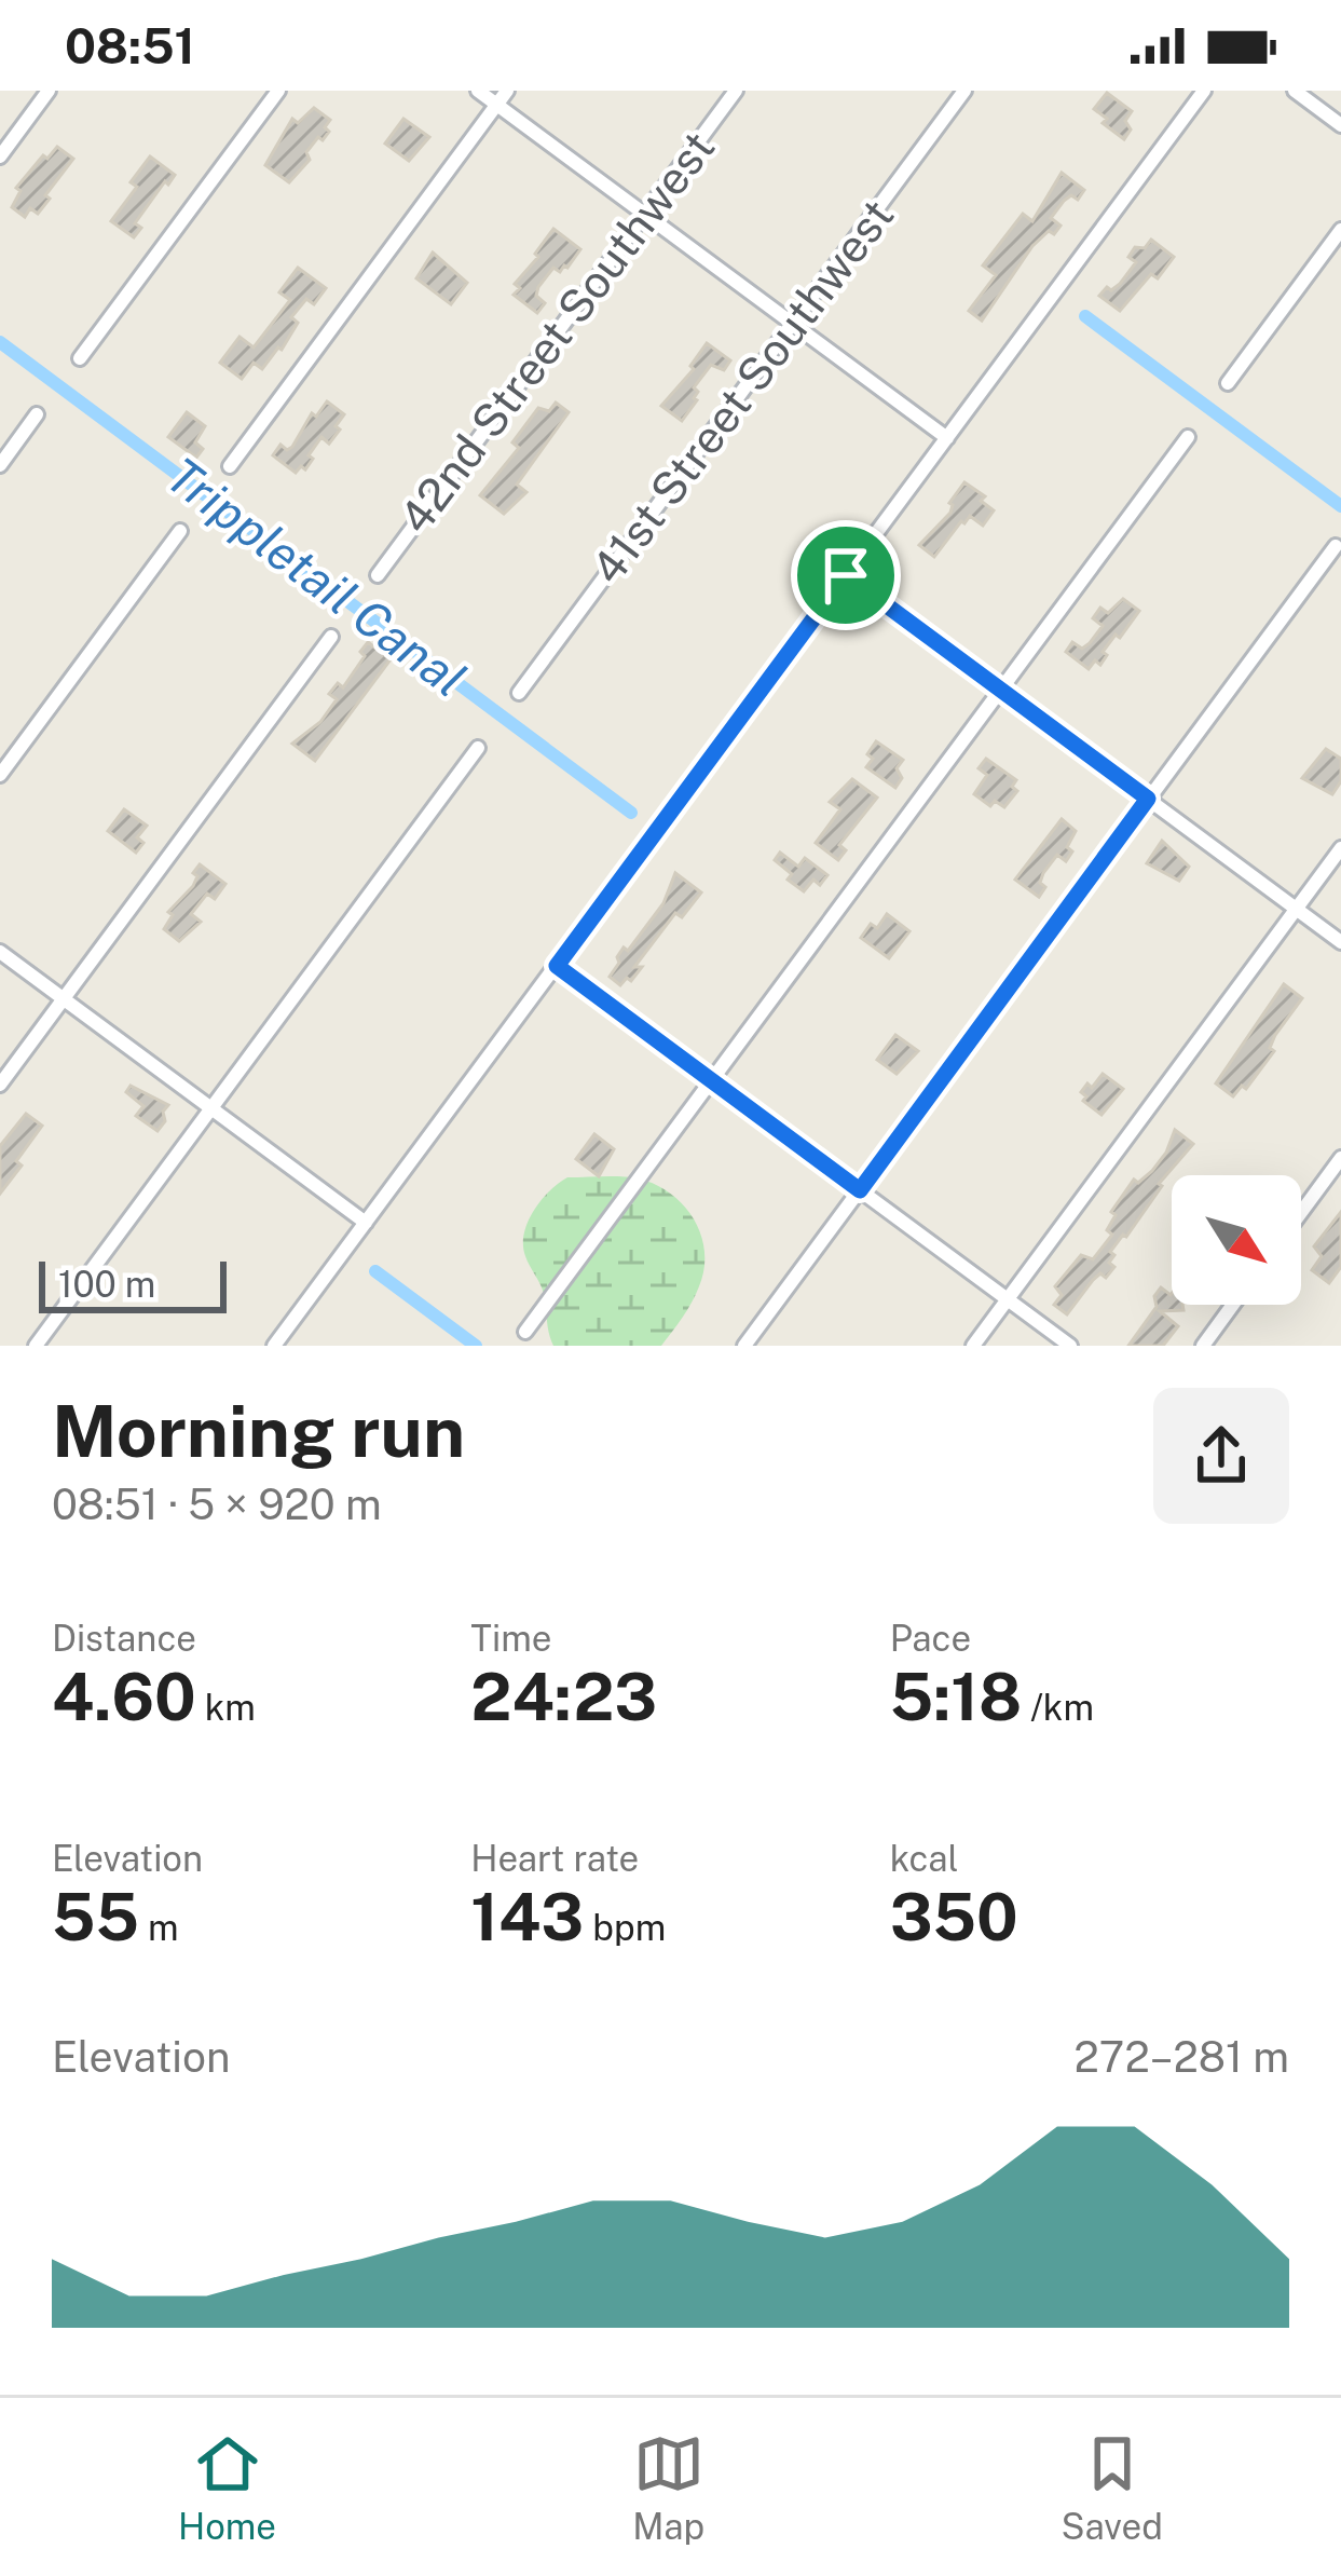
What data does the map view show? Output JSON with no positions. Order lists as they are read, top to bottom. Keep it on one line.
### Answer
{"streets":{"street":["42nd Street Southwest","41st Street Southwest"]},"water":["Trippletail Canal"],"scale_bar":"100 m","north":"bottom right","page":{"status":"08:51","scale":"100 m","heading":["Morning run","08:51 · 5 × 920 m"],"stats":[["Distance","4.60 km"],["Time","24:23"],["Pace","5:18 /km"],["Elevation","55 m"],["Heart rate","143 bpm"],["kcal","350"]],"chart":["Elevation","272–281 m"],"tabs":["Home","Map","Saved"]}}
